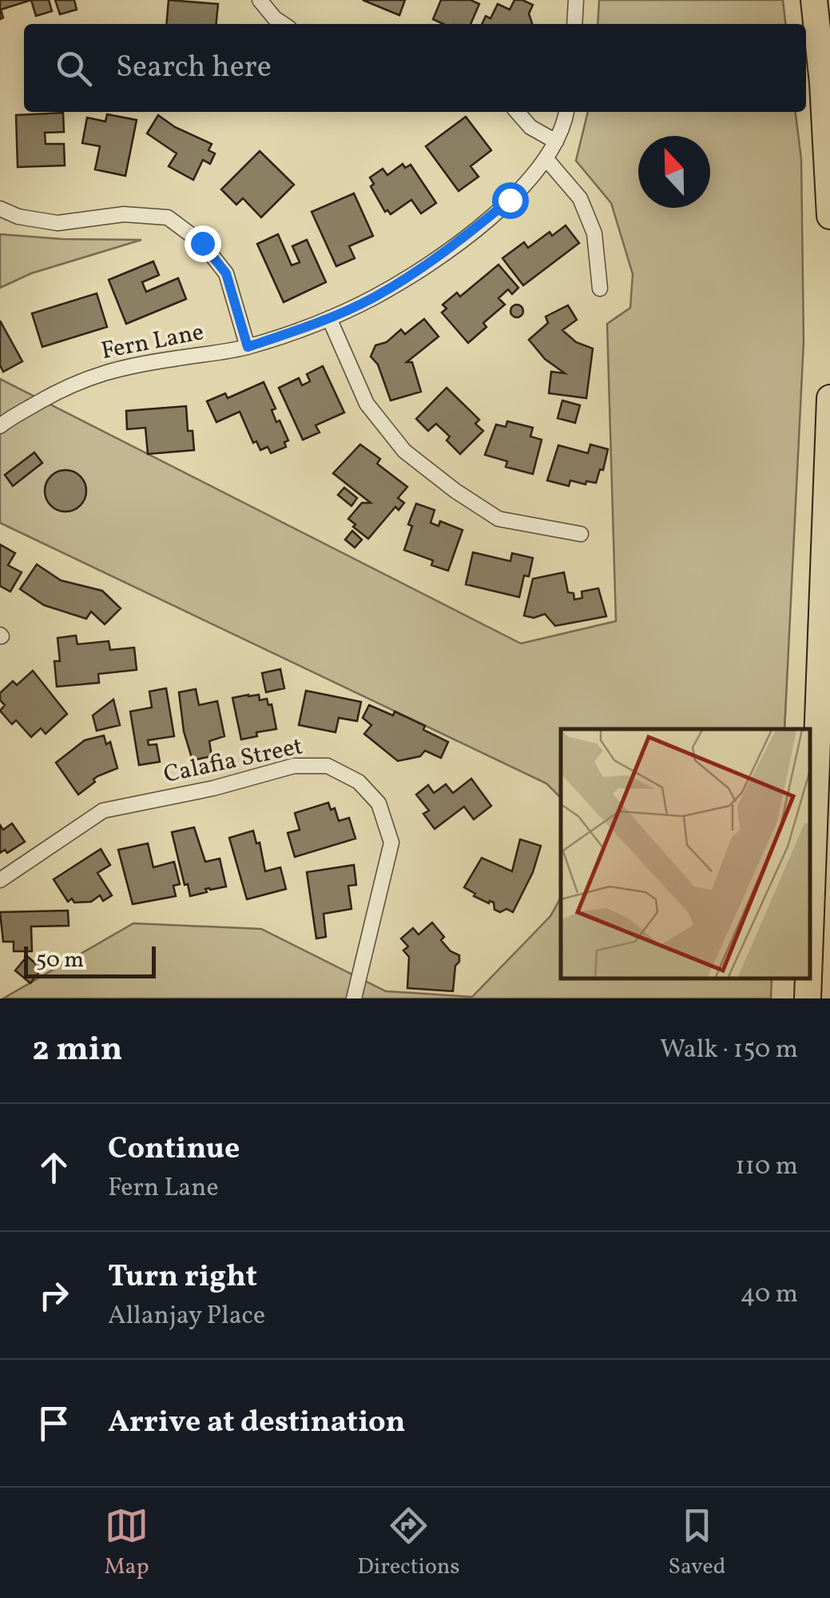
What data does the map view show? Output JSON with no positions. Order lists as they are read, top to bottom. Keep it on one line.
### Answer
{"streets":{"street":["Fern Lane","Calafia Street"]},"scale_bar":"50 m","north":"top","page":{"search":"Search here","scale":"50 m","heading":["2 min","Walk · 150 m"],"list":[["Continue","Fern Lane","110 m"],["Turn right","Allanjay Place","40 m"],"Arrive at destination"],"nav":["Map","Directions","Saved"]}}
